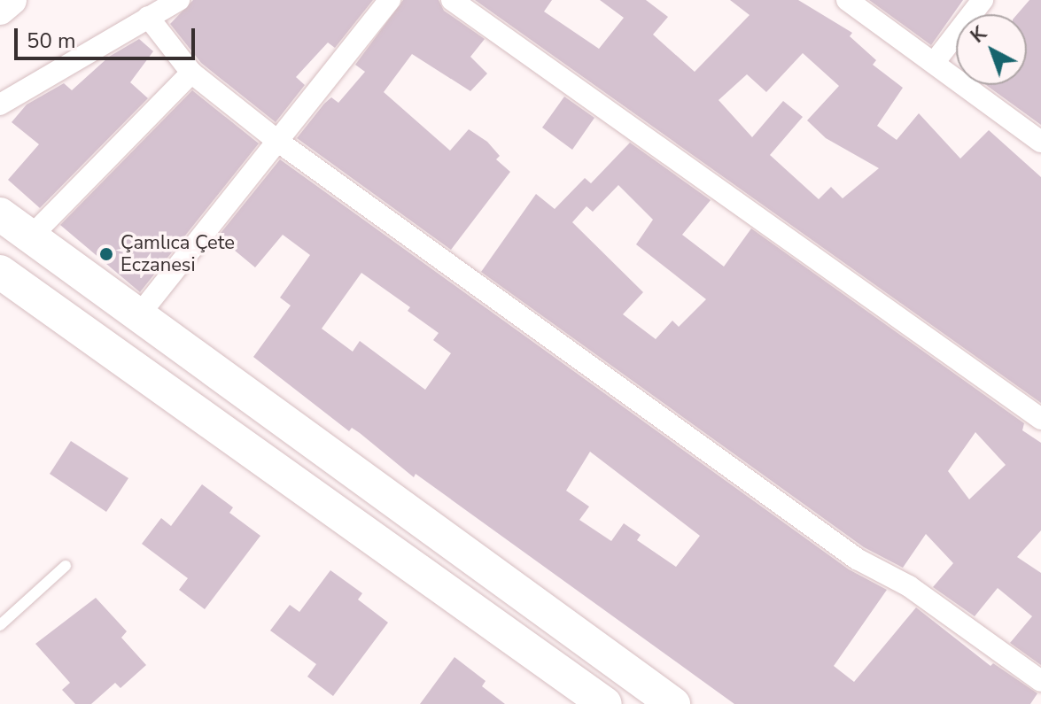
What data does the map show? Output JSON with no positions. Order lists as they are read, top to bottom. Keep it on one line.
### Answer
{"places":["Çamlıca Çete Eczanesi"],"scale_bar":"50 m","north":"top left"}
